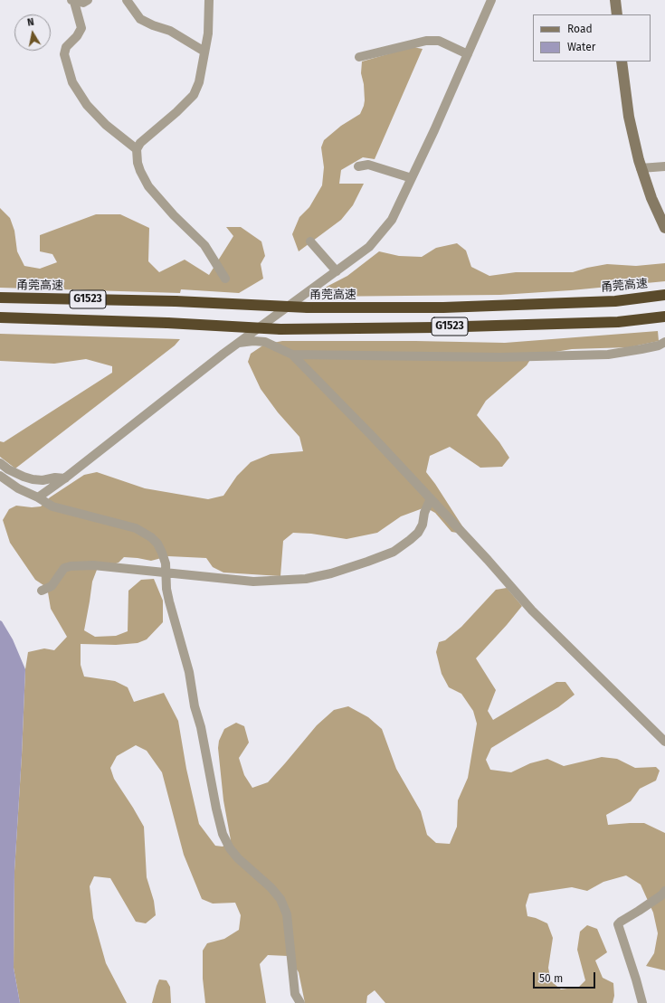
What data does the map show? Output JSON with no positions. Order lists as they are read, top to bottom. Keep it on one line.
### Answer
{"streets":{"highway":["甬莞高速","G1523"]},"legend":["Road","Water"],"scale_bar":"50 m","north":"top"}
